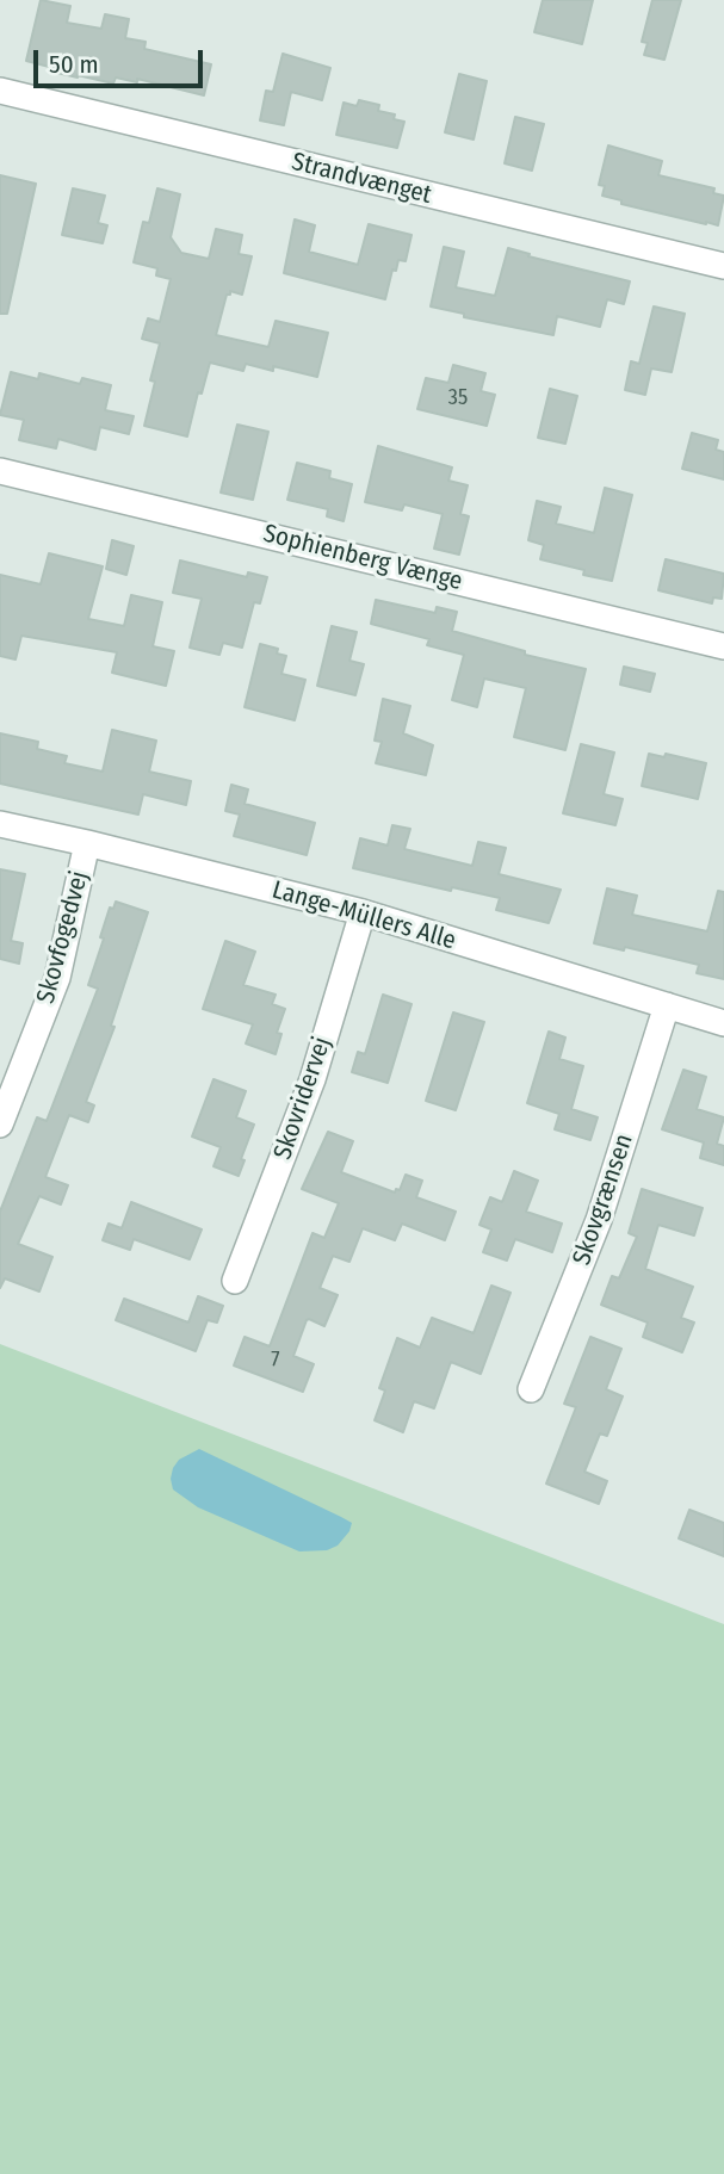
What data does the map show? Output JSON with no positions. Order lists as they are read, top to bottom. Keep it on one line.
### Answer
{"streets":{"street":["Strandvænget","Sophienberg Vænge","Lange-Müllers Alle","Skovfogedvej","Skovridervej","Skovgrænsen"]},"crossings":[["Lange-Müllers Alle","Skovfogedvej"],["Lange-Müllers Alle","Skovridervej"],["Lange-Müllers Alle","Skovgrænsen"]],"house_numbers":["35","7"],"scale_bar":"50 m"}
